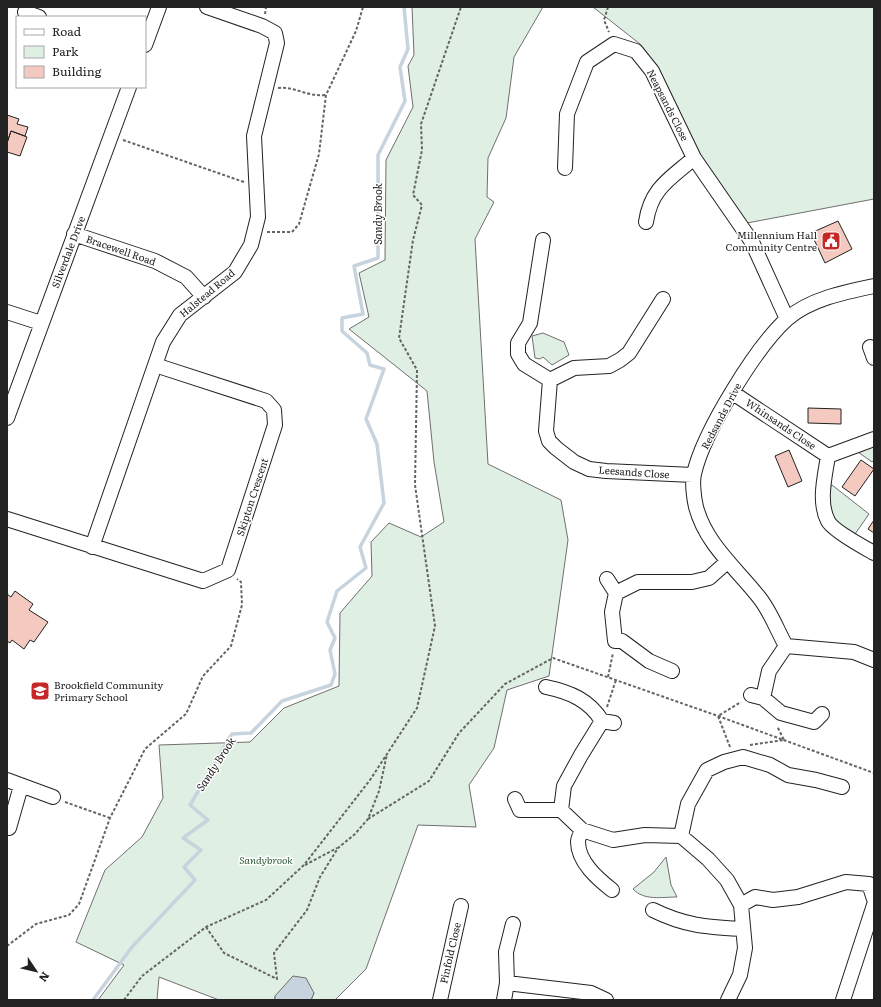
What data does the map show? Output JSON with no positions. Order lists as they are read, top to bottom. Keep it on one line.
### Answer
{"streets":{"street":["Neapsands Close","Bracewell Road","Silverdale Drive","Halstead Road","Redsands Drive","Whinsands Close","Leesands Close","Skipton Crescent","Pinfold Close"]},"crossings":[["Neapsands Close","Redsands Drive"],["Bracewell Road","Silverdale Drive"],["Bracewell Road","Halstead Road"],["Halstead Road","Skipton Crescent"],["Redsands Drive","Whinsands Close"],["Redsands Drive","Leesands Close"]],"water":["Sandy Brook"],"parks":["Sandybrook"],"places":{"public building":["Millennium Hall Community Centre"],"school or university":["Brookfield Community Primary School"]},"legend":["Road","Park","Building"],"north":"bottom right"}
